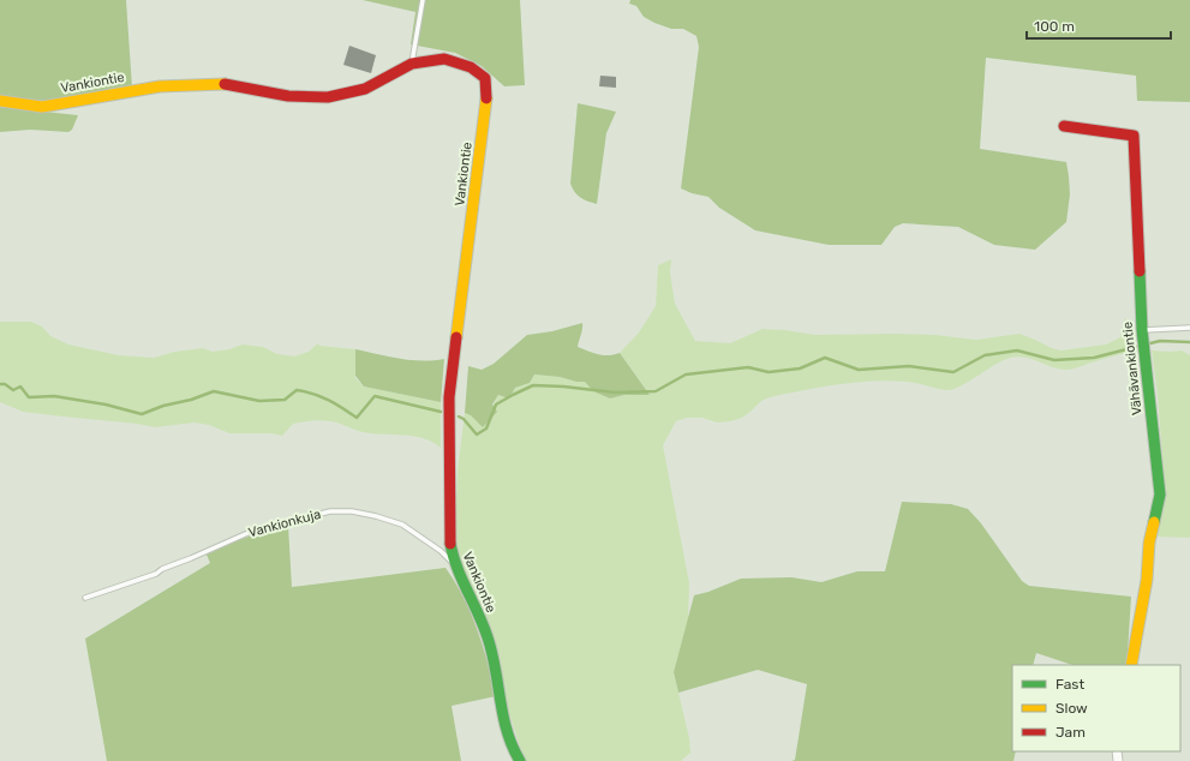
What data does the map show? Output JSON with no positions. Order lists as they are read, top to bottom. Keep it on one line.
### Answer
{"streets":{"street":["Vankiontie","Vähävankiontie"],"lane":["Vankionkuja"]},"crossings":[["Vankiontie","Vankionkuja"]],"legend":["Fast","Slow","Jam"],"scale_bar":"100 m"}
